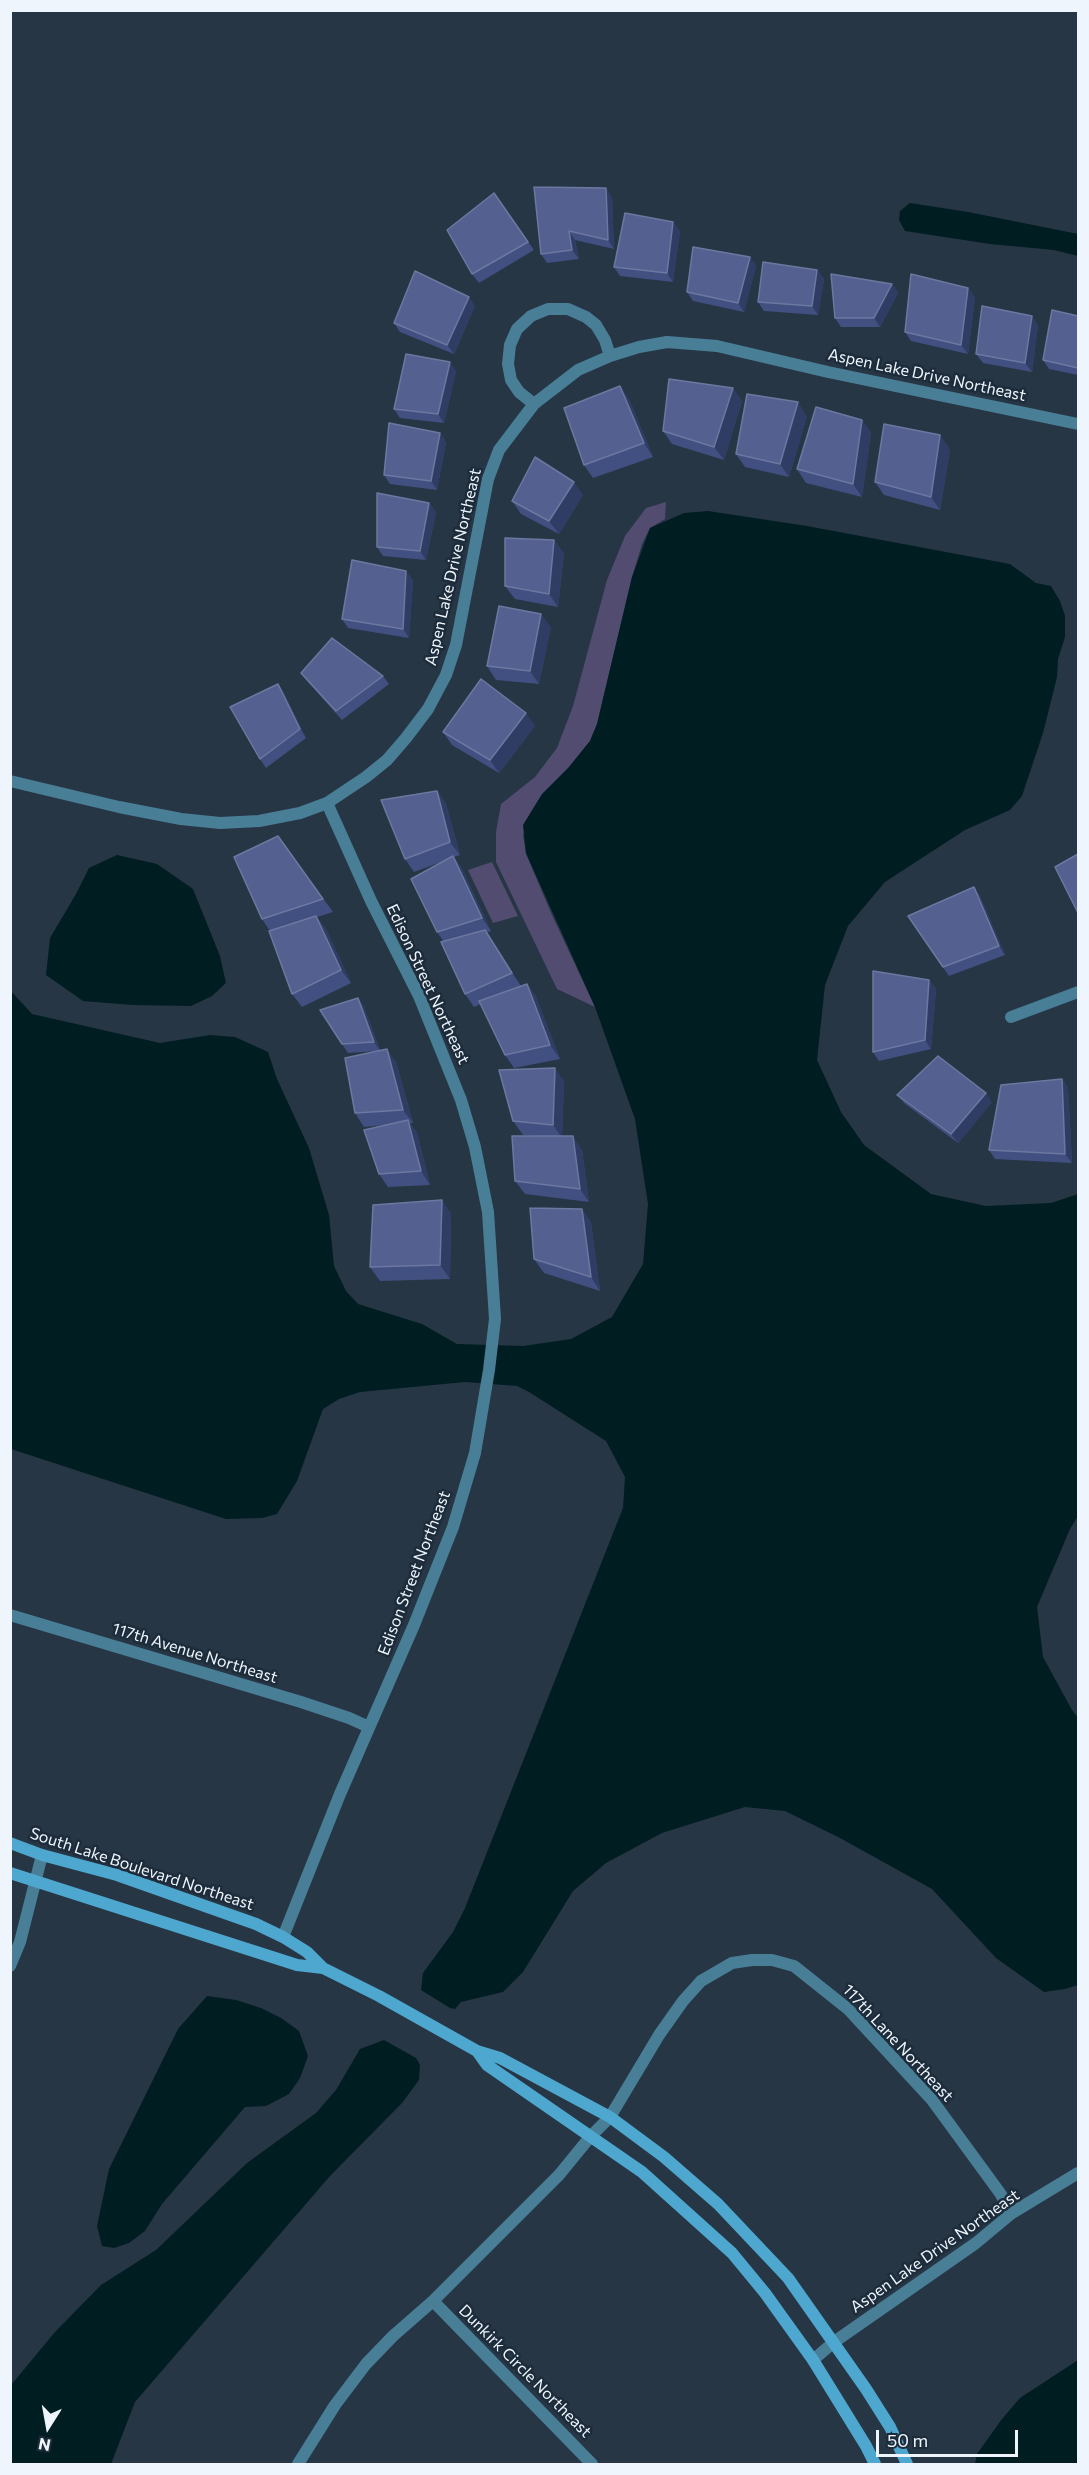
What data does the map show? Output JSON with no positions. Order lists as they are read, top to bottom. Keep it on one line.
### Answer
{"streets":{"street":["Aspen Lake Drive Northeast","Edison Street Northeast","117th Avenue Northeast","South Lake Boulevard Northeast","117th Lane Northeast","Dunkirk Circle Northeast"]},"crossings":[["Aspen Lake Drive Northeast","Edison Street Northeast"],["Aspen Lake Drive Northeast","South Lake Boulevard Northeast"],["Aspen Lake Drive Northeast","117th Lane Northeast"],["Edison Street Northeast","117th Avenue Northeast"],["Edison Street Northeast","South Lake Boulevard Northeast"],["South Lake Boulevard Northeast","117th Lane Northeast"],["South Lake Boulevard Northeast","Dunkirk Circle Northeast"],["117th Lane Northeast","Dunkirk Circle Northeast"]],"scale_bar":"50 m","north":"bottom"}
